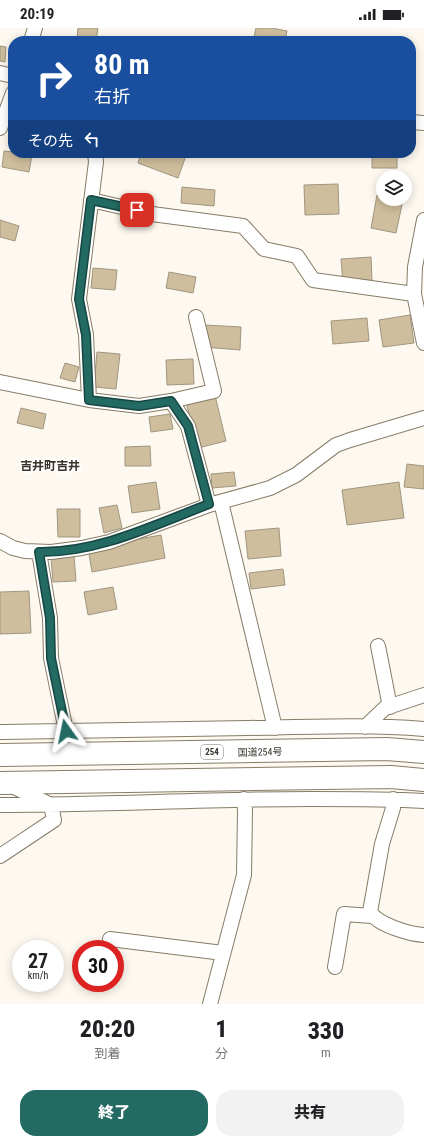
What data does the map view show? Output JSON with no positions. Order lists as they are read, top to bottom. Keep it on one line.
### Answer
{"streets":{"highway":["254","国道254号"]},"districts":["吉井町吉井"],"page":{"status":"20:19","turn":["80 m","右折"],"then":"その先","speed":"27 km/h","limit":"30","eta":["20:20","到着","1","分","330","m"],"buttons":["終了","共有"]}}
